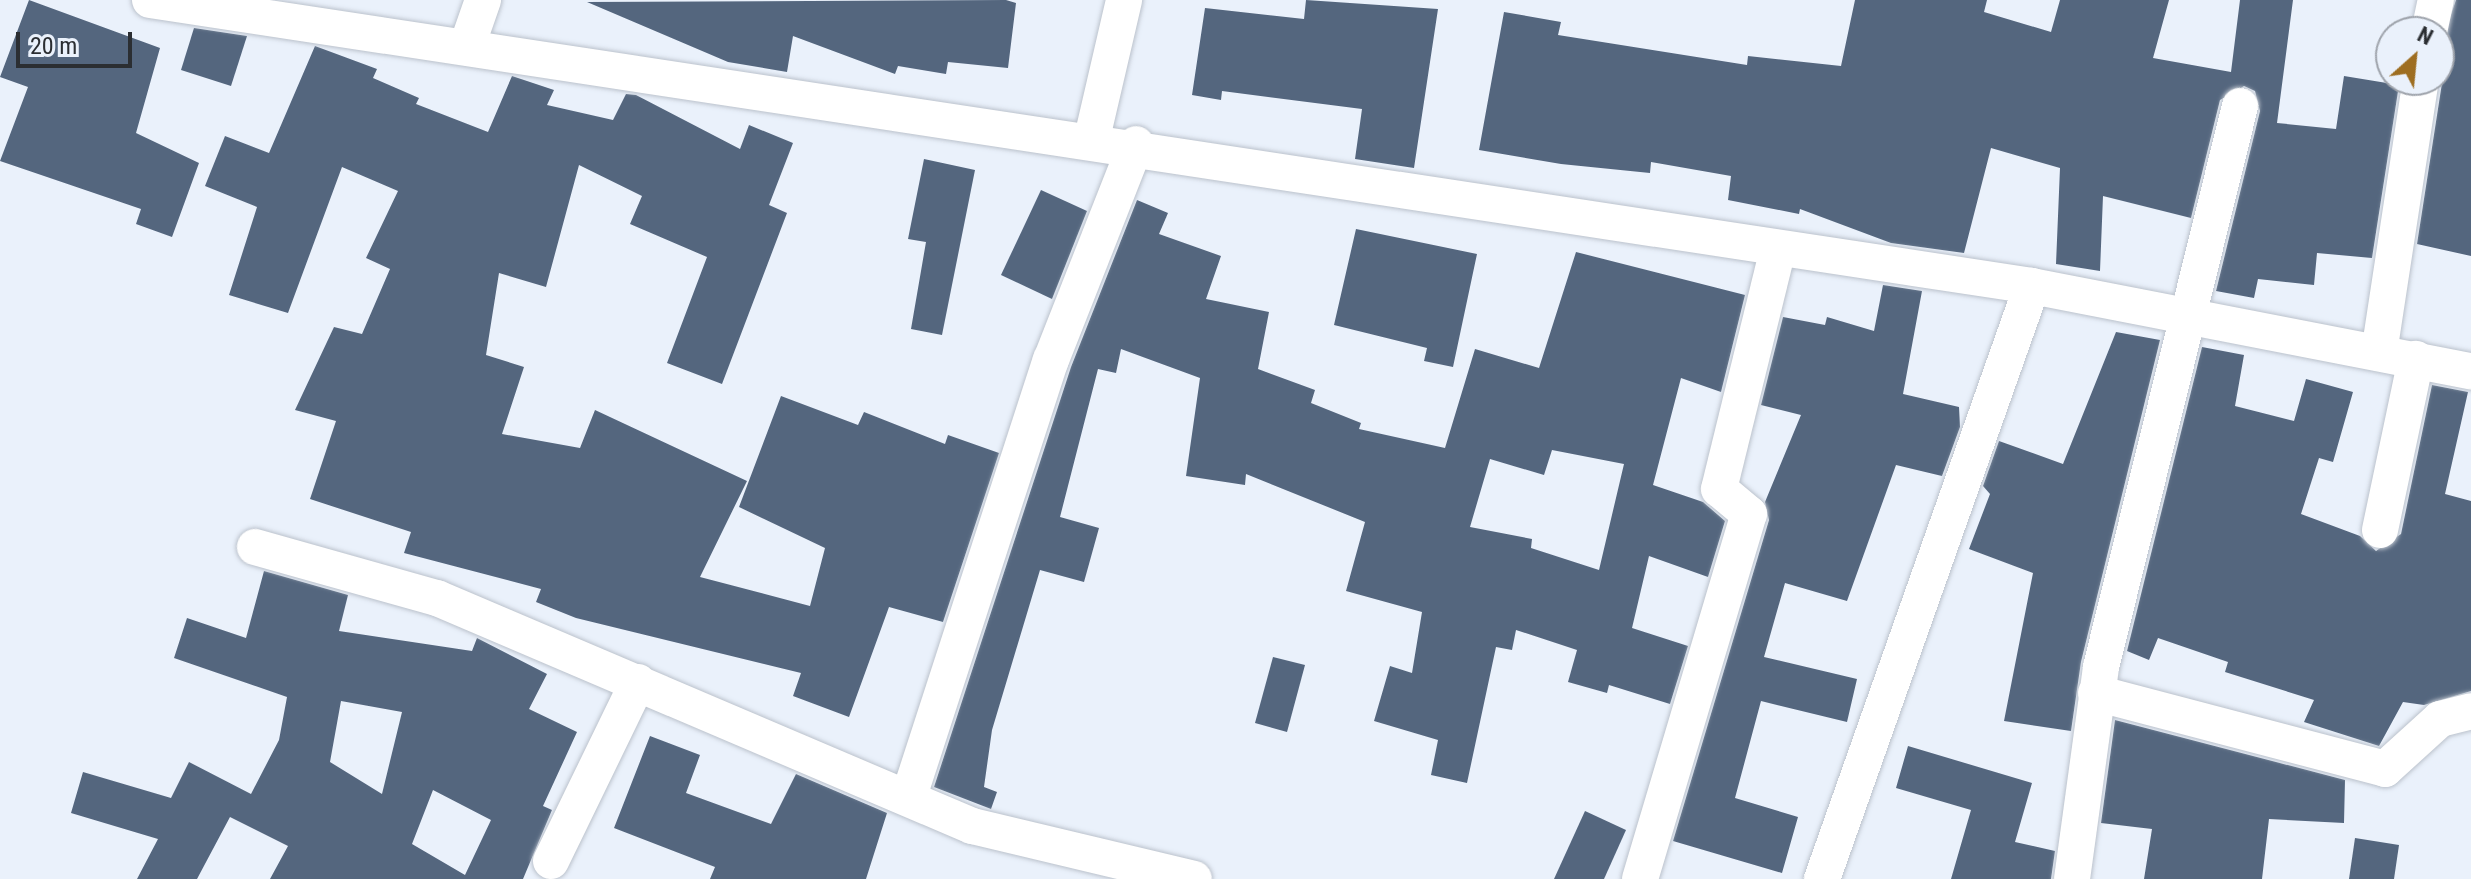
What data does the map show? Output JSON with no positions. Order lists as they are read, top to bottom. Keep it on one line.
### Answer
{"scale_bar":"20 m","north":"top right"}
